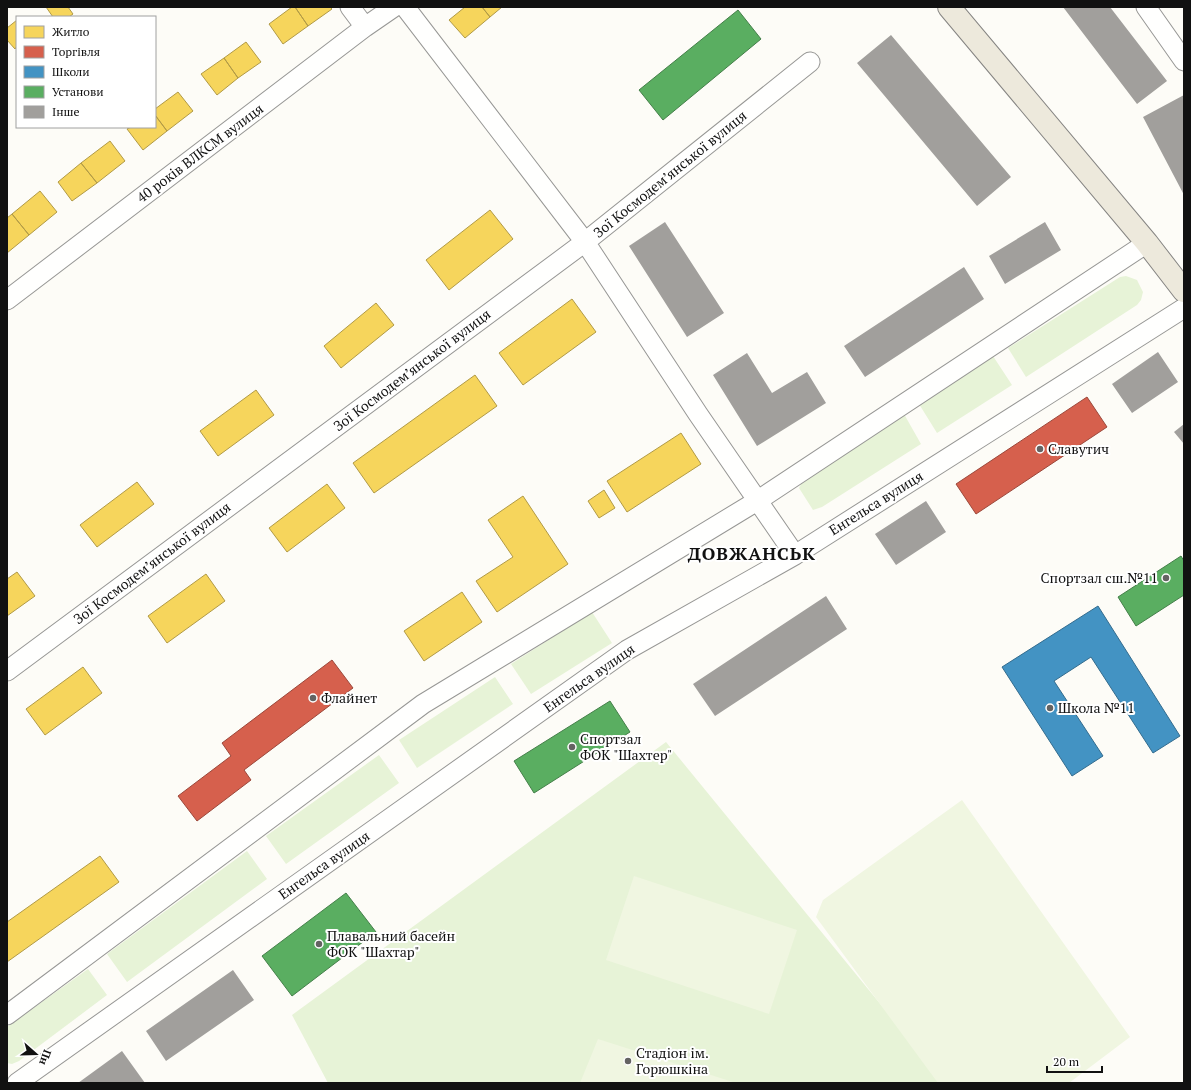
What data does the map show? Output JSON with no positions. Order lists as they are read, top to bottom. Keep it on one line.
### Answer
{"streets":{"street":["40 років ВЛКСМ вулиця","Зої Космодем’янської вулиця","Енгельса вулиця"]},"districts":["ДОВЖАНСЬК"],"places":["Славутич","Спортзал сш.№11","Флайнет","Школа №11","Спортзал ФОК \"Шахтер\"","Плавальний басейн ФОК \"Шахтар\"","Стадіон ім. Горюшкіна"],"legend":["Житло","Торгівля","Школи","Установи","Інше"],"scale_bar":"20 m","north":"right"}
